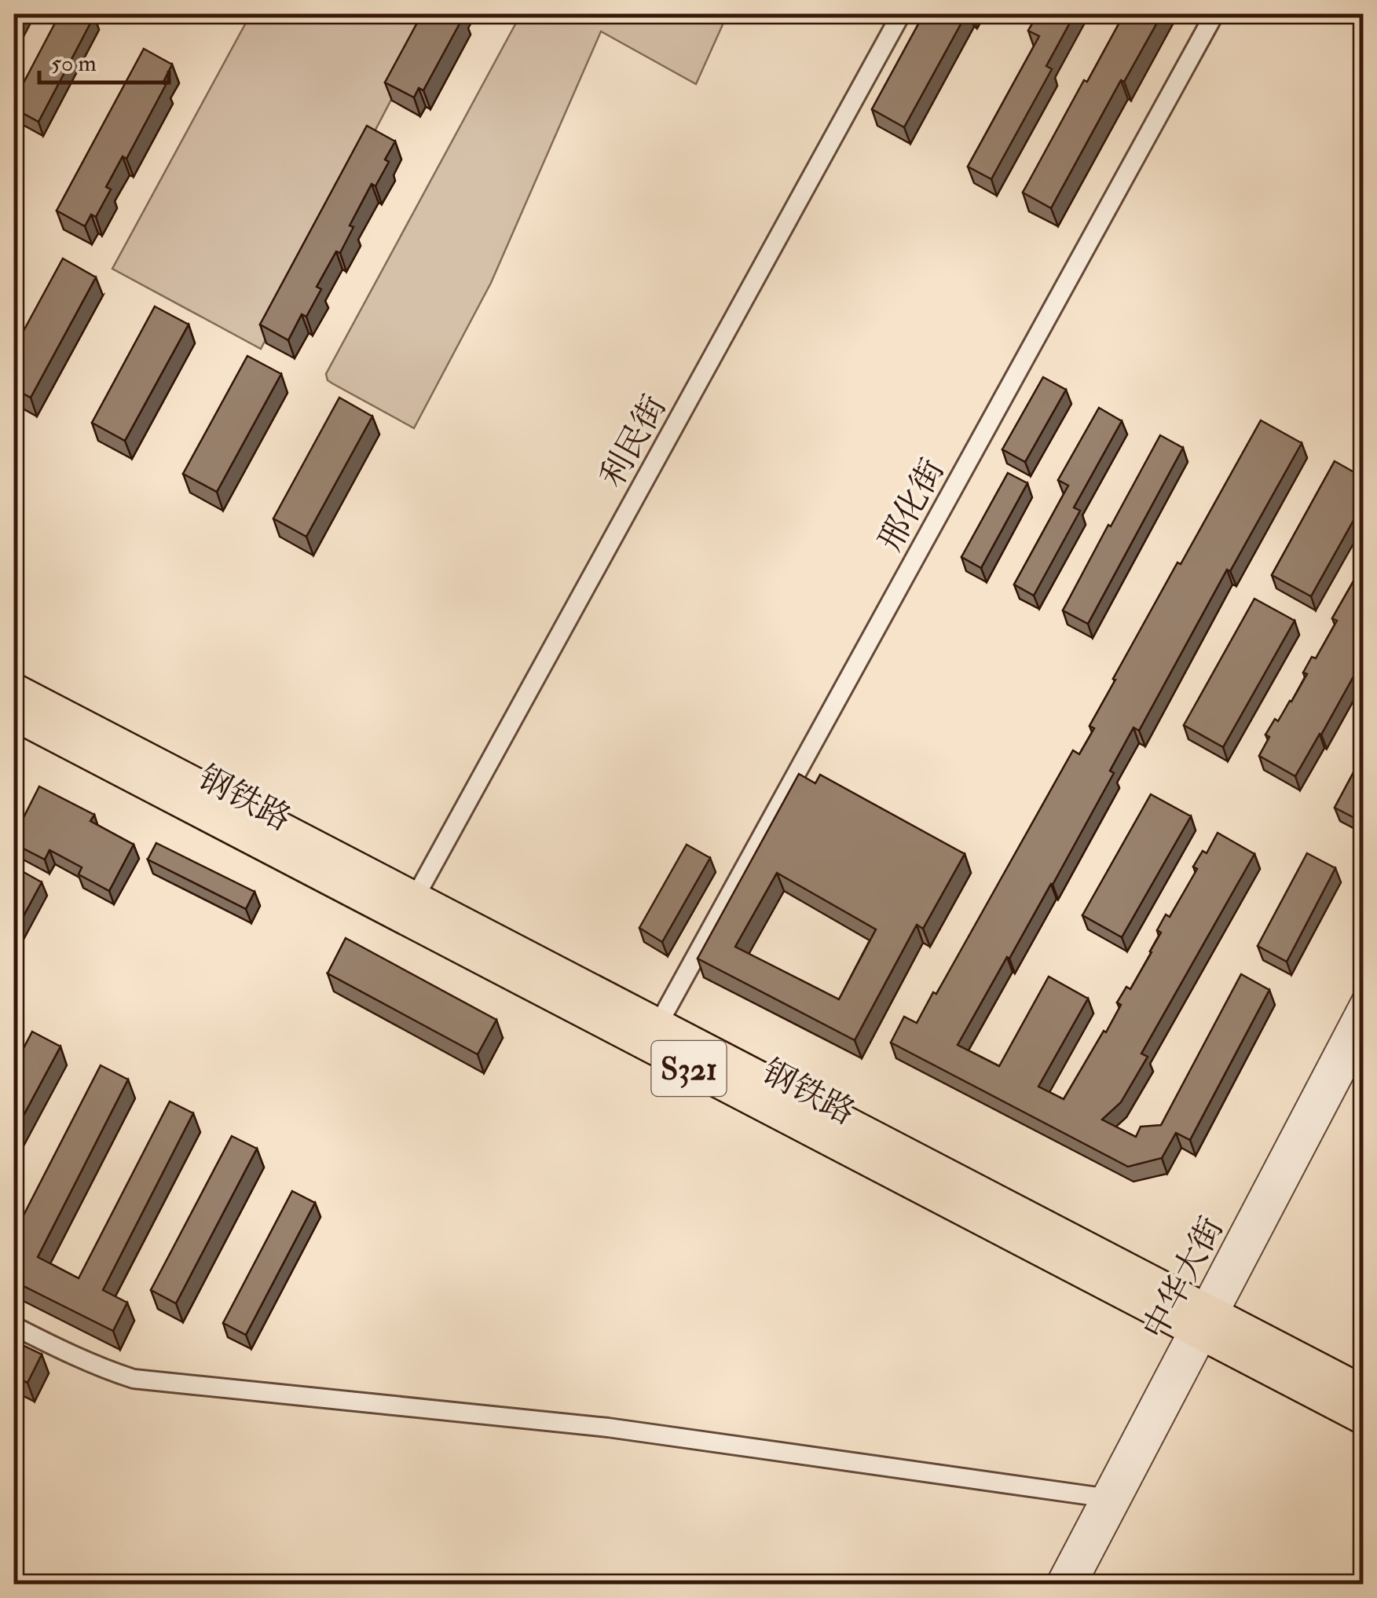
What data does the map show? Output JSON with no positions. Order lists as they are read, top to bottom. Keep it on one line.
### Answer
{"streets":{"main road":["钢铁路","S321"],"street":["利民街","邢化街","中华大街"]},"crossings":[["利民街","钢铁路"],["邢化街","钢铁路"],["钢铁路","中华大街"]],"scale_bar":"50 m"}
